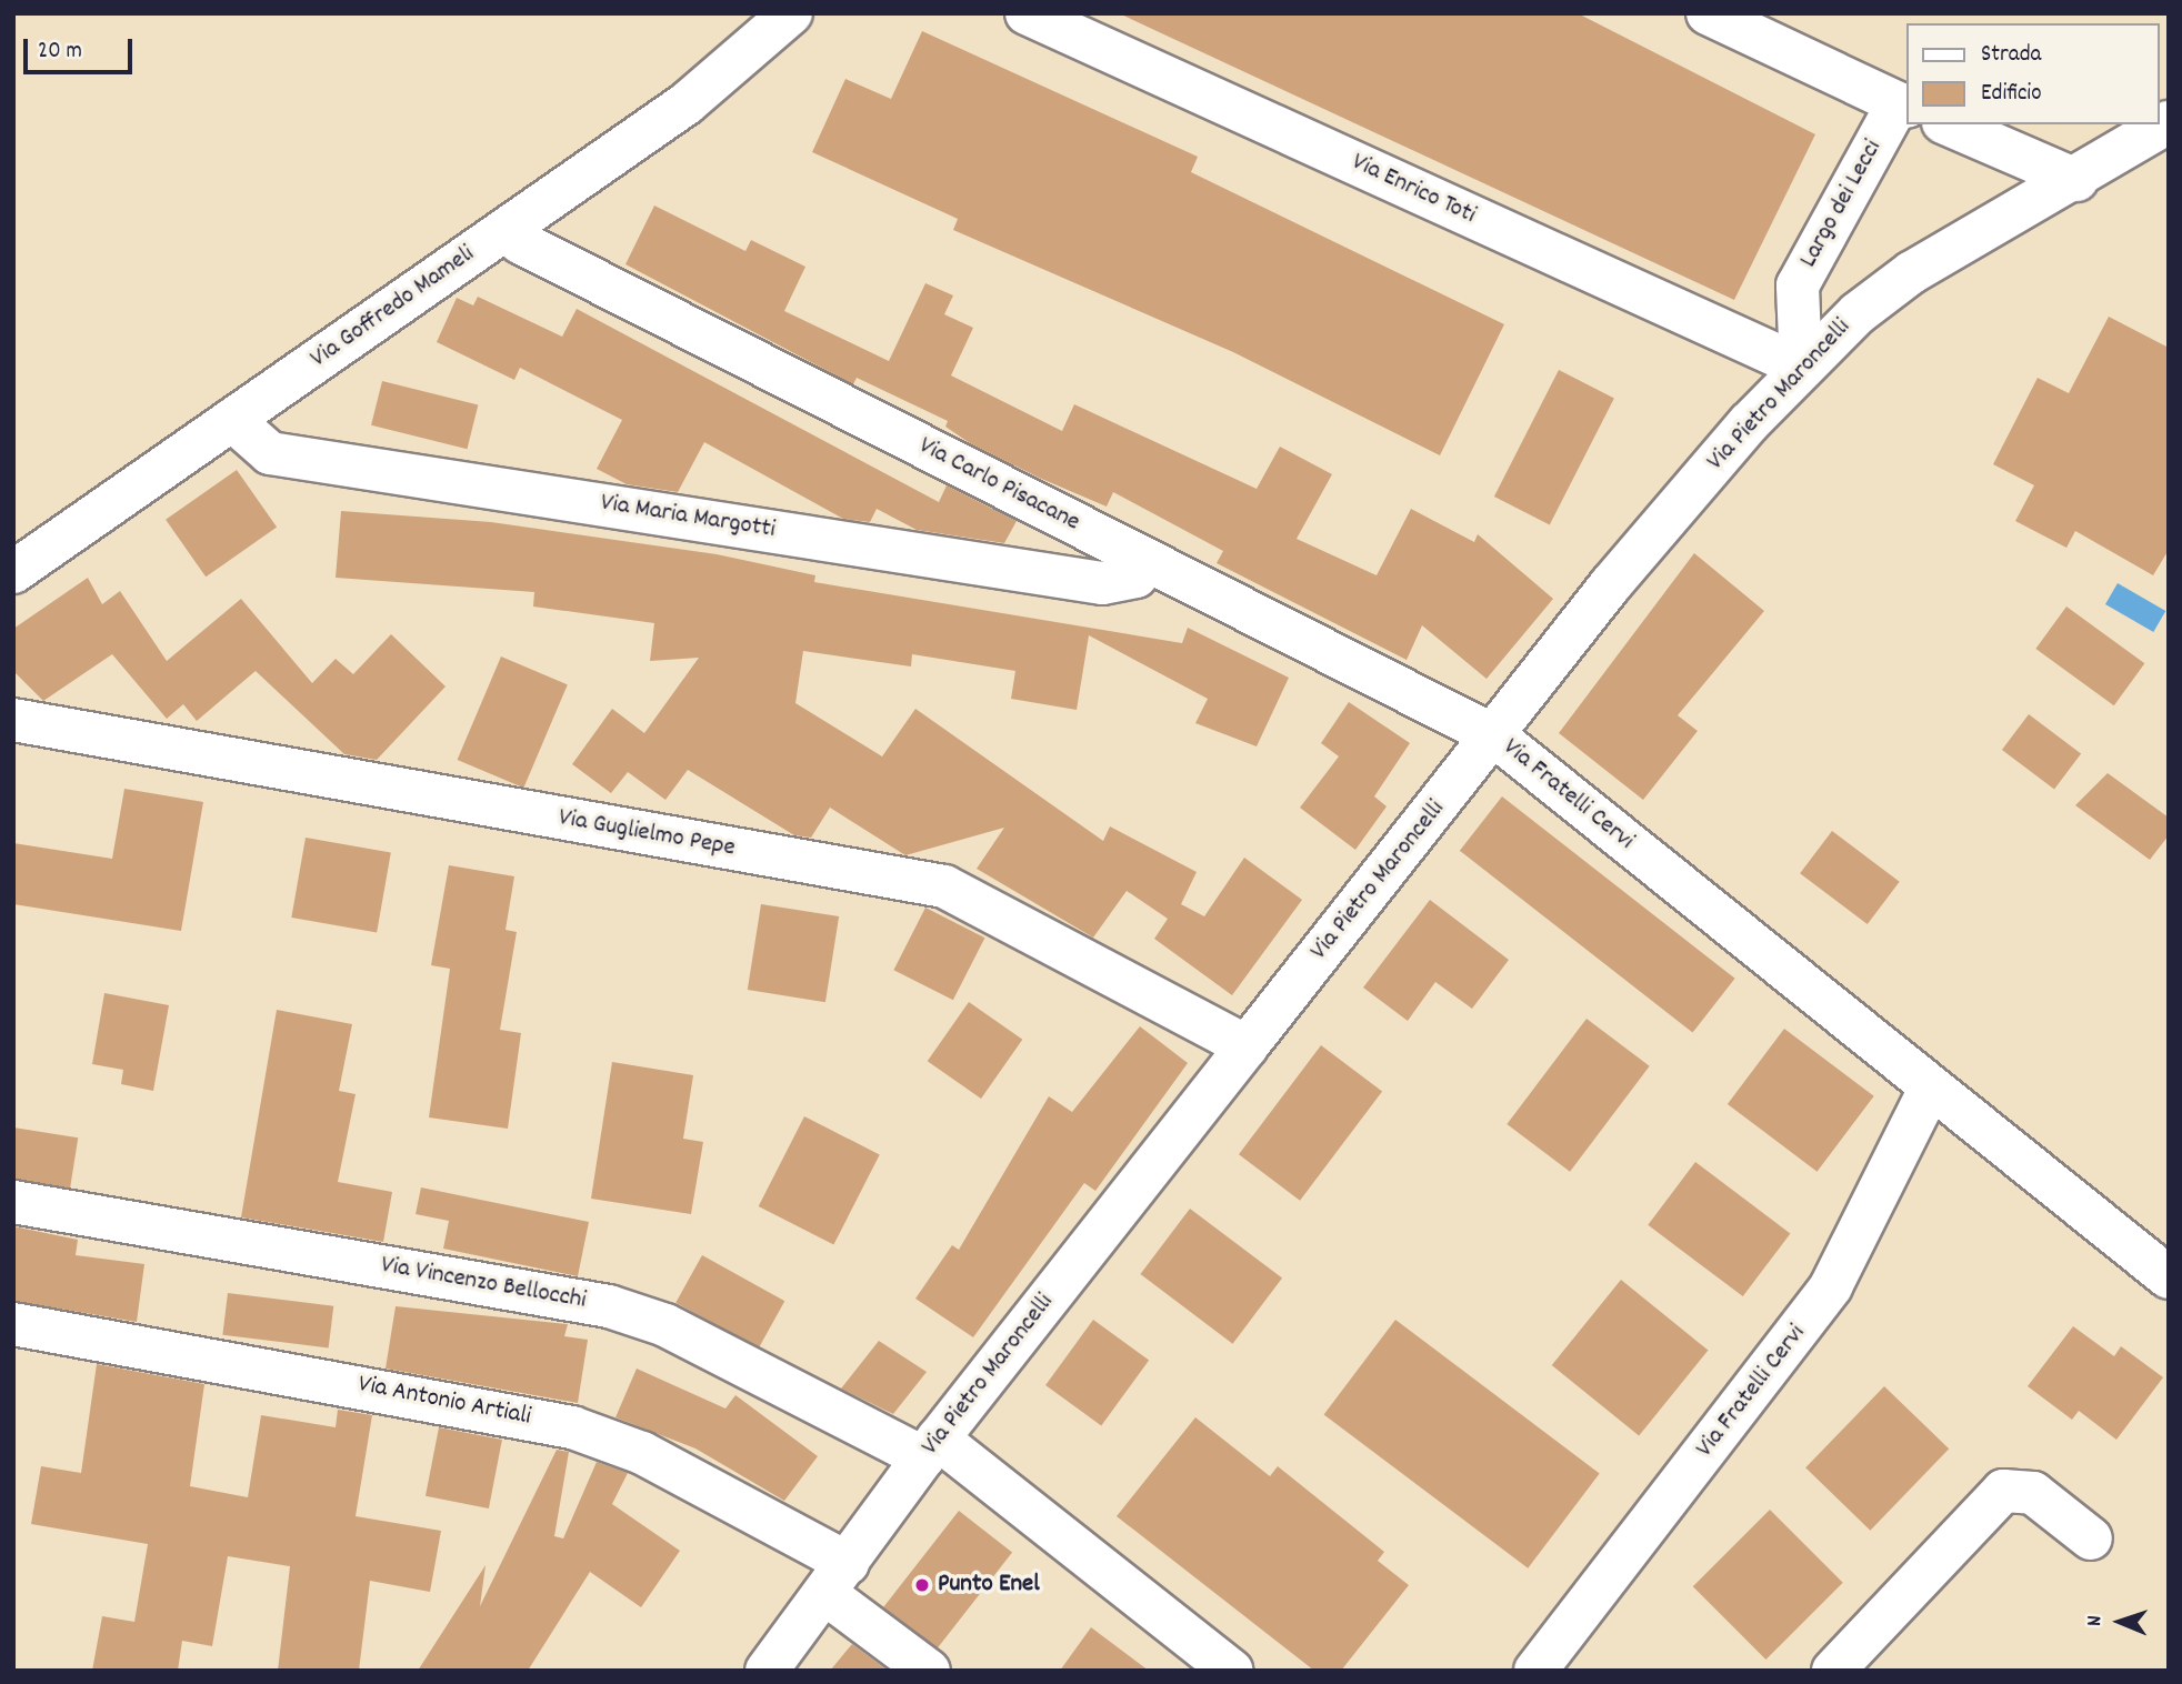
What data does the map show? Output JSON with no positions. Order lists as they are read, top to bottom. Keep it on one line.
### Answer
{"streets":{"street":["Via Enrico Toti","Largo dei Lecci","Via Goffredo Mameli","Via Pietro Maroncelli","Via Carlo Pisacane","Via Maria Margotti","Via Fratelli Cervi","Via Guglielmo Pepe","Via Vincenzo Bellocchi","Via Antonio Artiali"]},"crossings":[["Via Enrico Toti","Largo dei Lecci"],["Via Enrico Toti","Via Pietro Maroncelli"],["Largo dei Lecci","Via Pietro Maroncelli"],["Via Goffredo Mameli","Via Carlo Pisacane"],["Via Goffredo Mameli","Via Maria Margotti"],["Via Pietro Maroncelli","Via Carlo Pisacane"],["Via Pietro Maroncelli","Via Fratelli Cervi"],["Via Pietro Maroncelli","Via Guglielmo Pepe"],["Via Pietro Maroncelli","Via Vincenzo Bellocchi"],["Via Pietro Maroncelli","Via Antonio Artiali"],["Via Carlo Pisacane","Via Maria Margotti"],["Via Carlo Pisacane","Via Fratelli Cervi"]],"places":["Punto Enel"],"legend":["Strada","Edificio"],"scale_bar":"20 m","north":"left"}
